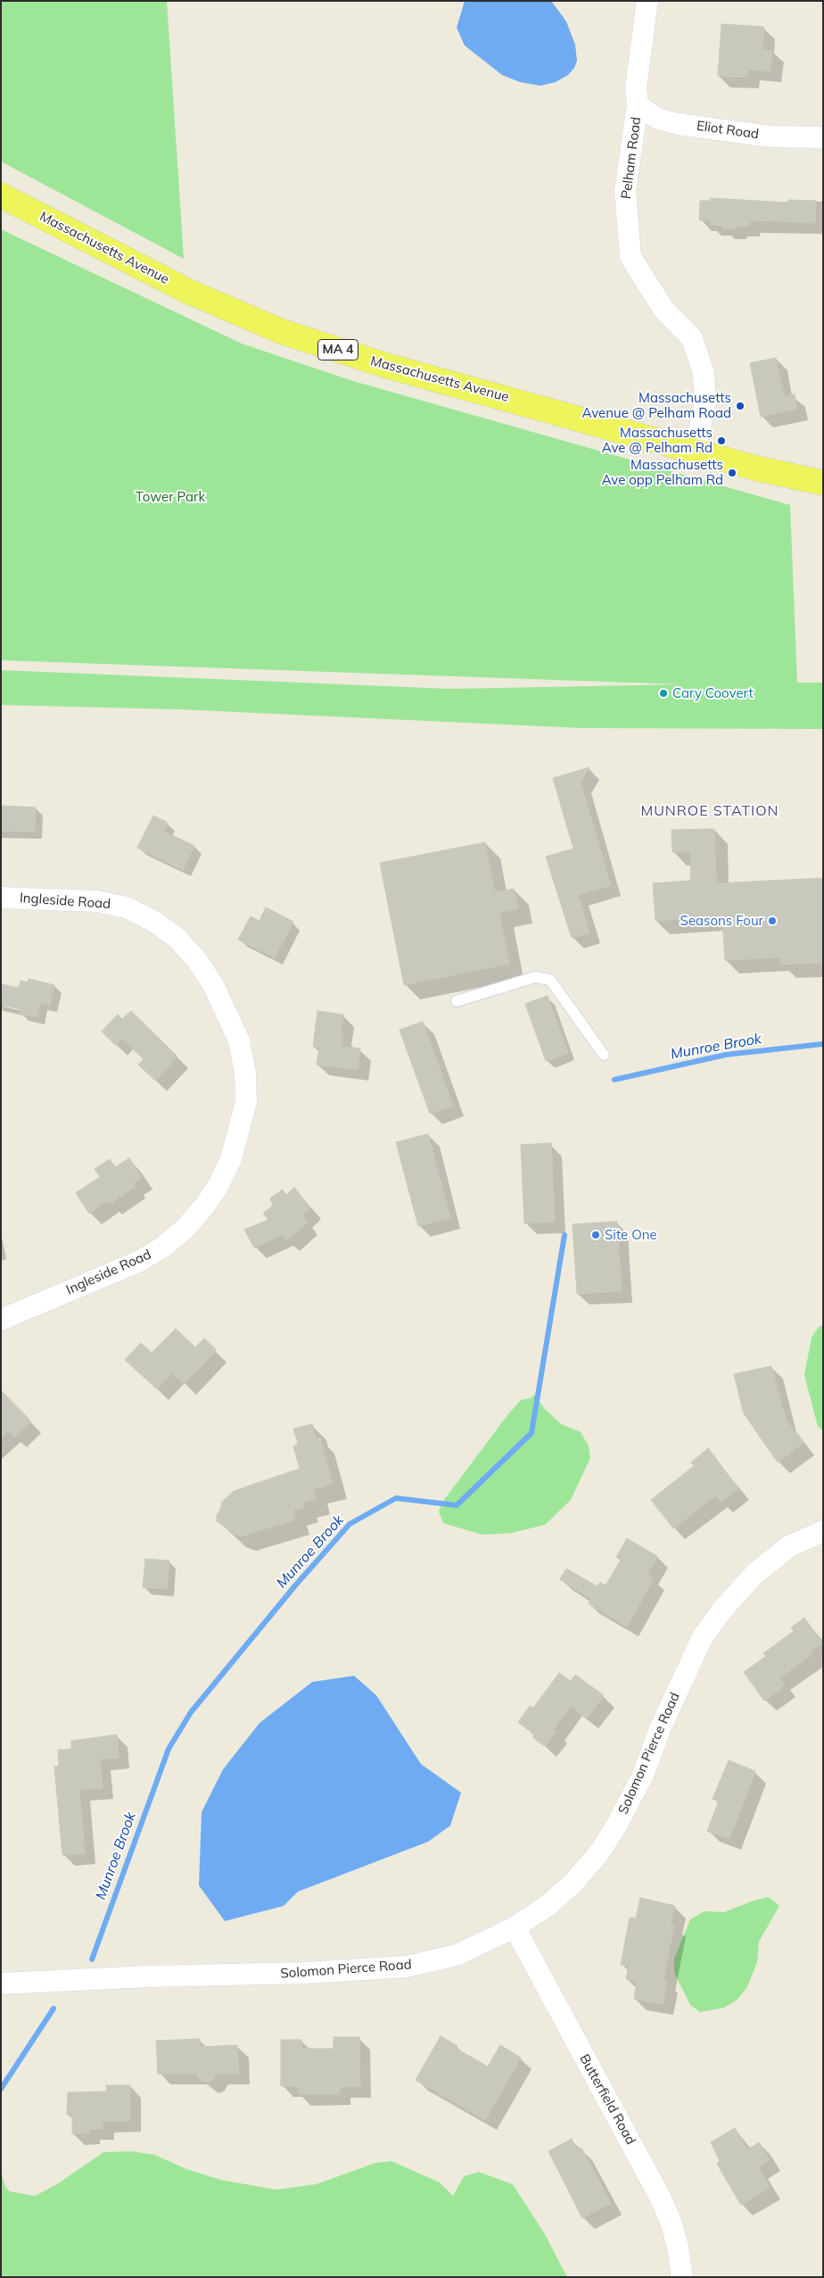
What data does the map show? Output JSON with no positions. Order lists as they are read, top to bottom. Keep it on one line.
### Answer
{"streets":{"main road":["Massachusetts Avenue","MA 4"],"street":["Eliot Road","Pelham Road","Ingleside Road","Solomon Pierce Road","Butterfield Road"]},"crossings":[["Eliot Road","Pelham Road"],["Pelham Road","Massachusetts Avenue"],["Solomon Pierce Road","Butterfield Road"]],"districts":["MUNROE STATION"],"water":["Munroe Brook"],"parks":["Tower Park"],"places":["Massachusetts Avenue @ Pelham Road","Massachusetts Ave @ Pelham Rd","Massachusetts Ave opp Pelham Rd","Cary Coovert","Seasons Four","Site One"]}
